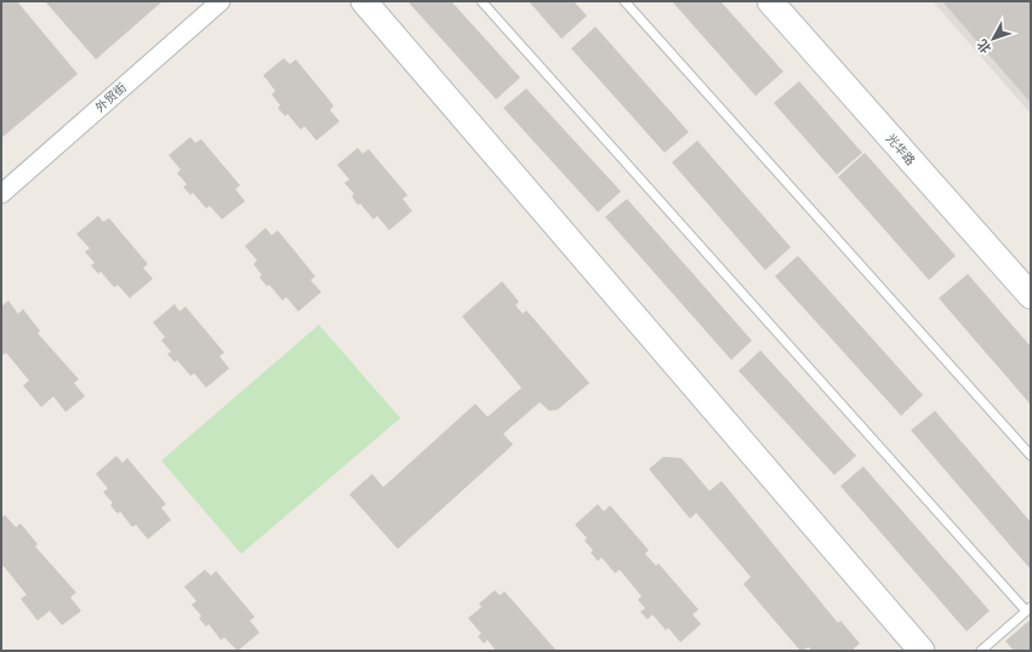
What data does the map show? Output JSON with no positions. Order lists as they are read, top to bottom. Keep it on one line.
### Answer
{"streets":{"street":["外贸街","光华路"]},"north":"bottom left"}
